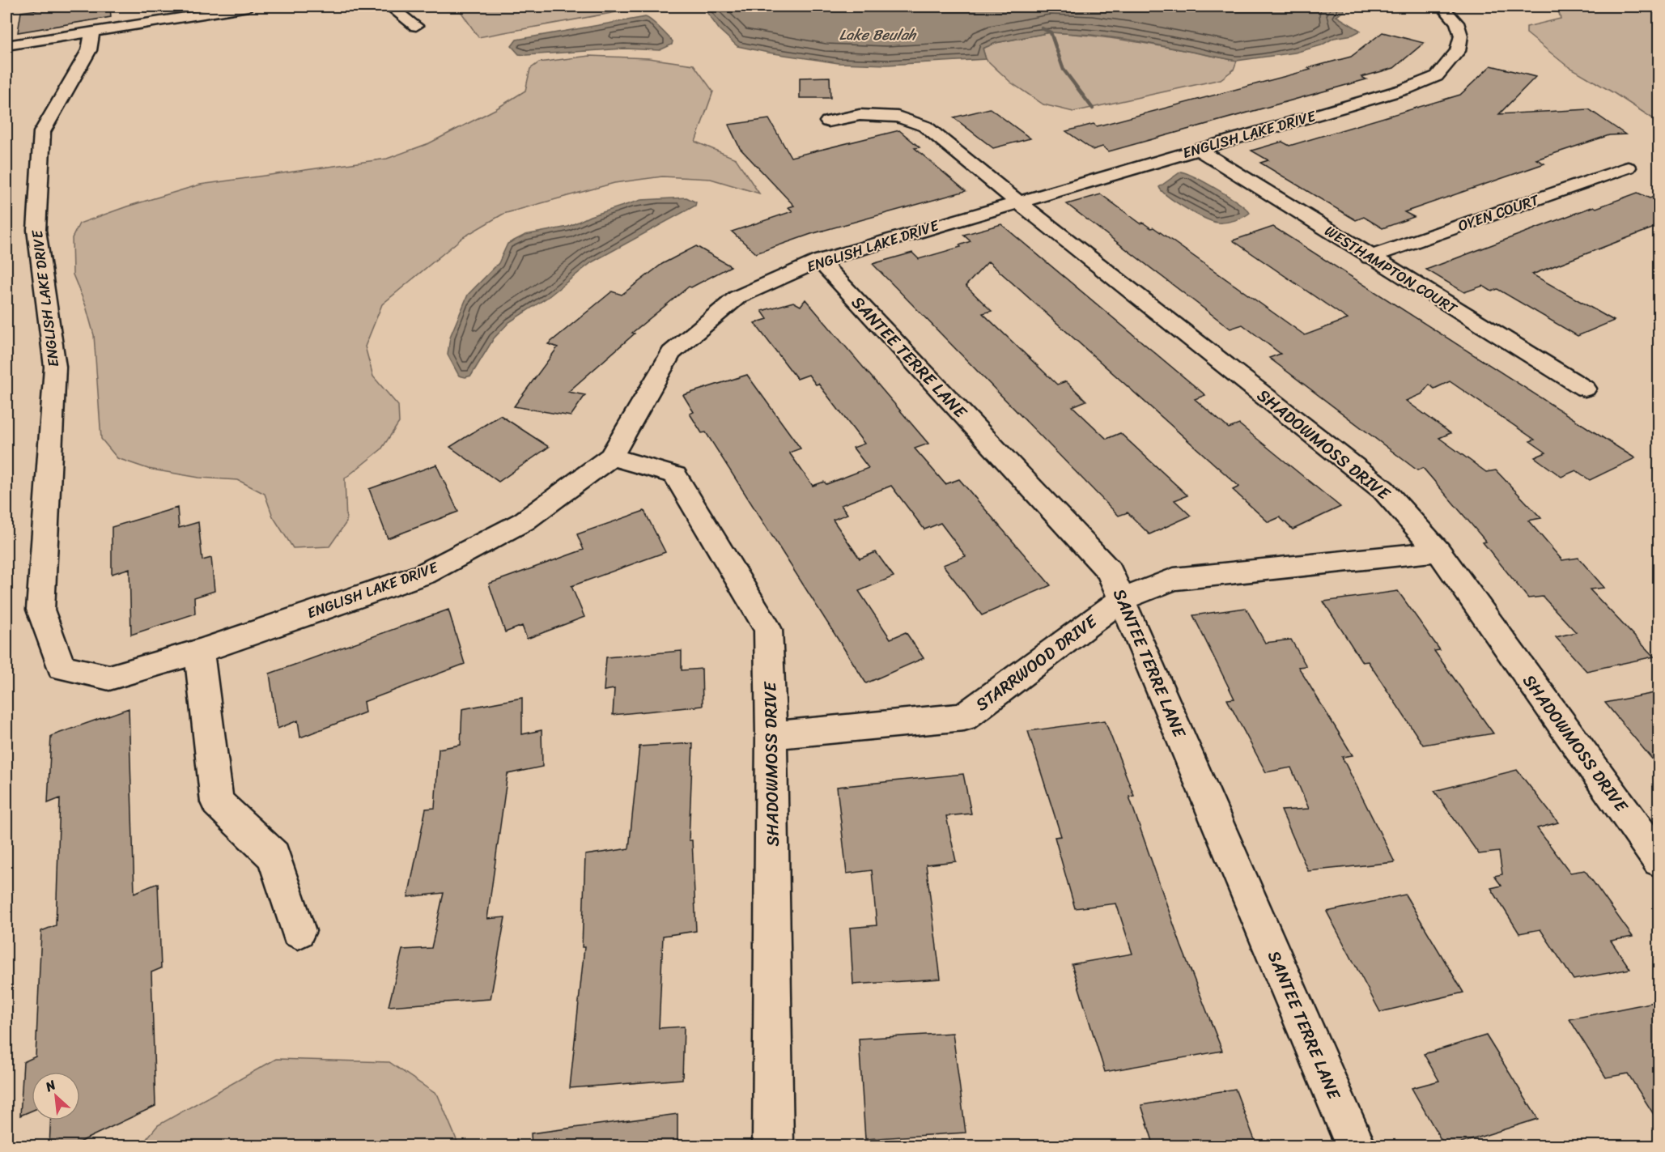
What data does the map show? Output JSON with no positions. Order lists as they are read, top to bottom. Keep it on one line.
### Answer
{"streets":{"street":["ENGLISH LAKE DRIVE","OYEN COURT","WESTHAMPTON COURT","SANTEE TERRE LANE","SHADOWMOSS DRIVE","STARRWOOD DRIVE"]},"crossings":[["ENGLISH LAKE DRIVE","WESTHAMPTON COURT"],["ENGLISH LAKE DRIVE","SANTEE TERRE LANE"],["ENGLISH LAKE DRIVE","SHADOWMOSS DRIVE"],["OYEN COURT","WESTHAMPTON COURT"],["SANTEE TERRE LANE","STARRWOOD DRIVE"],["SHADOWMOSS DRIVE","STARRWOOD DRIVE"]],"water":["Lake Beulah"],"north":"top left"}
